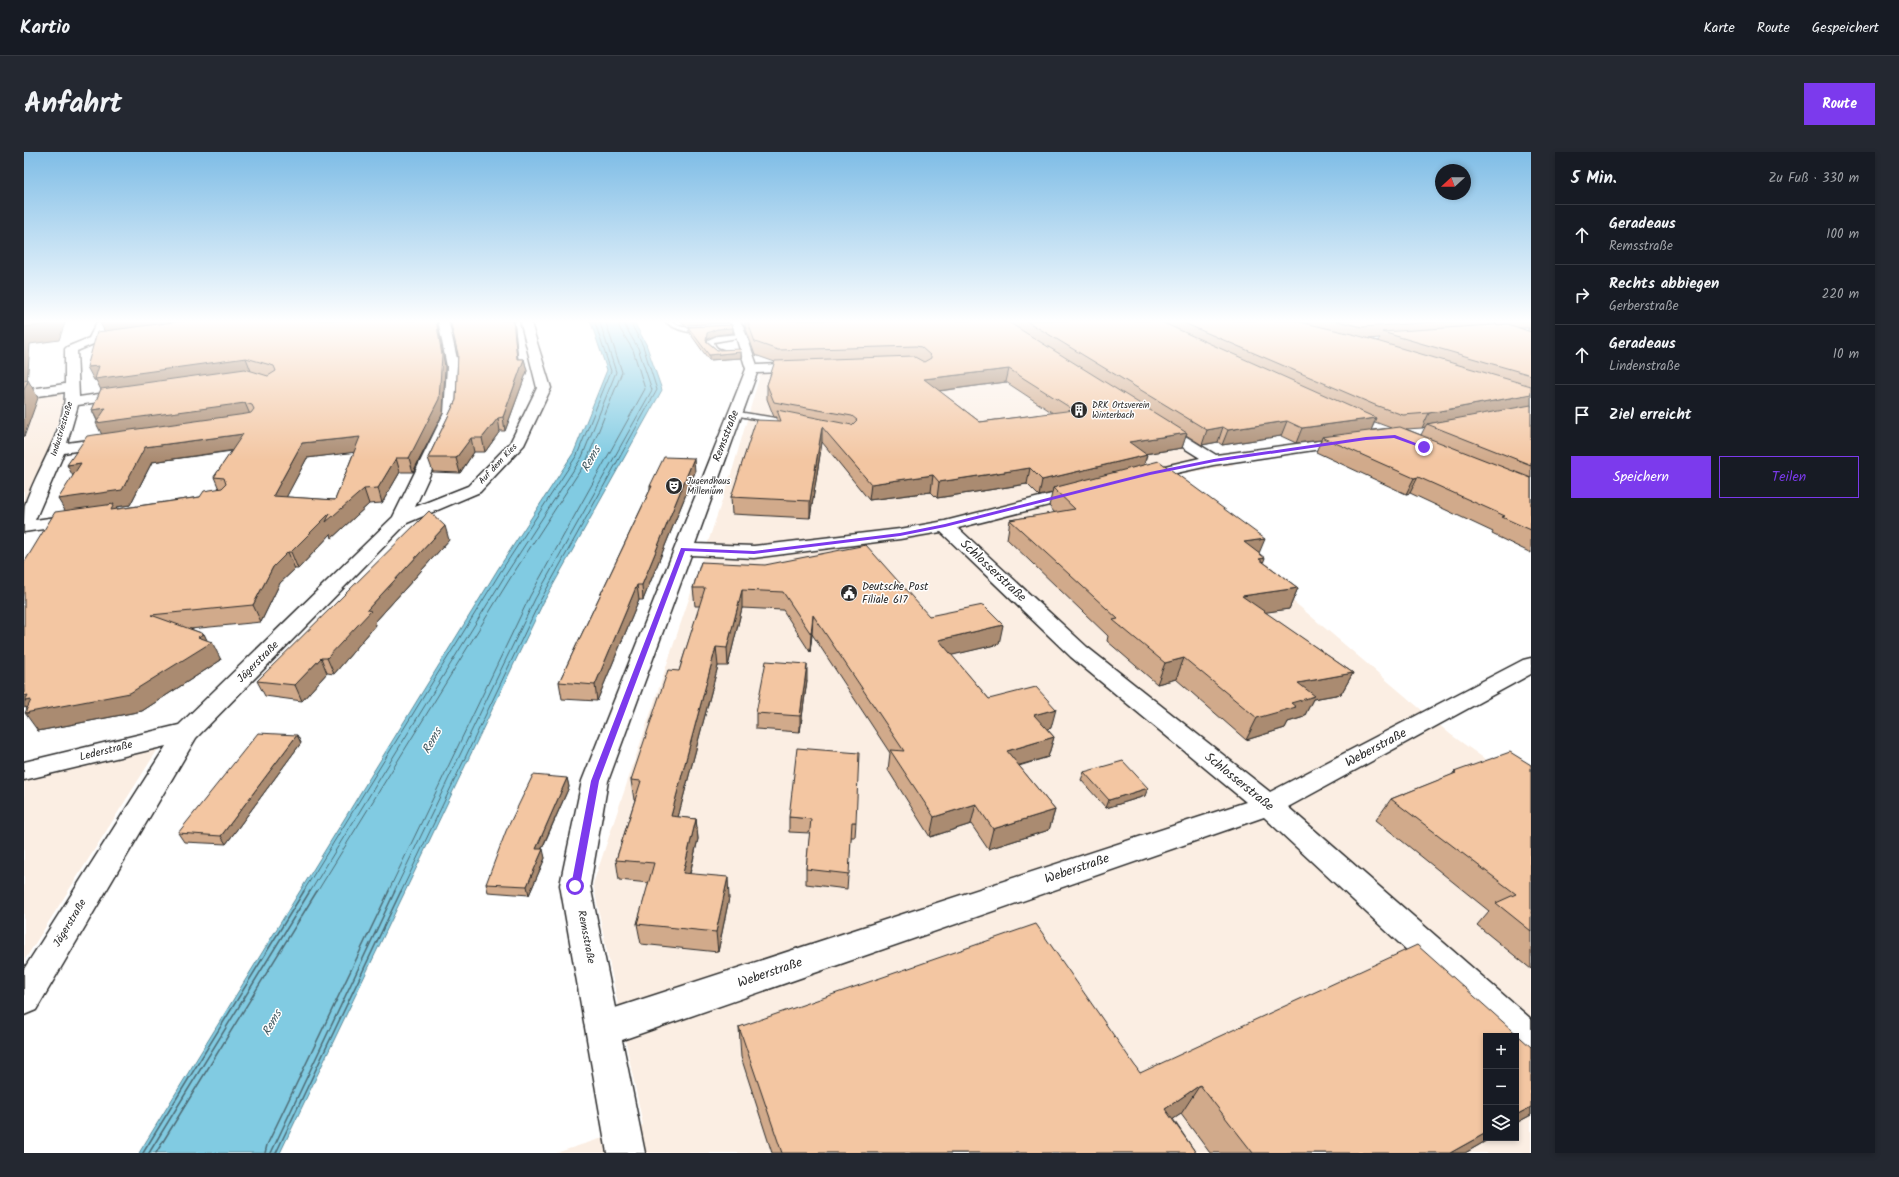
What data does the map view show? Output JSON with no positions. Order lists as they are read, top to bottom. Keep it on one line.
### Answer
{"streets":{"street":["Industriestraße","Remsstraße","Auf dem Kies","Schlosserstraße","Jägerstraße","Weberstraße","Lederstraße"]},"crossings":[["Remsstraße","Weberstraße"],["Auf dem Kies","Jägerstraße"],["Schlosserstraße","Weberstraße"],["Jägerstraße","Lederstraße"]],"water":["Rems"],"places":{"building":["DRK Ortsverein Winterbach"],"theatre":["Jugendhaus Millenium"],"public building":["Deutsche Post Filiale 617"]},"north":"left","page":{"header":"Kartio","nav":["Karte","Route","Gespeichert"],"title":"Anfahrt","buttons":["Route",["Speichern","Teilen"]],"heading":["5 Min.","Zu Fuß · 330 m"],"list":[["Geradeaus","Remsstraße","100 m"],["Rechts abbiegen","Gerberstraße","220 m"],["Geradeaus","Lindenstraße","10 m"],"Ziel erreicht"],"map_buttons":["+","−"]}}
